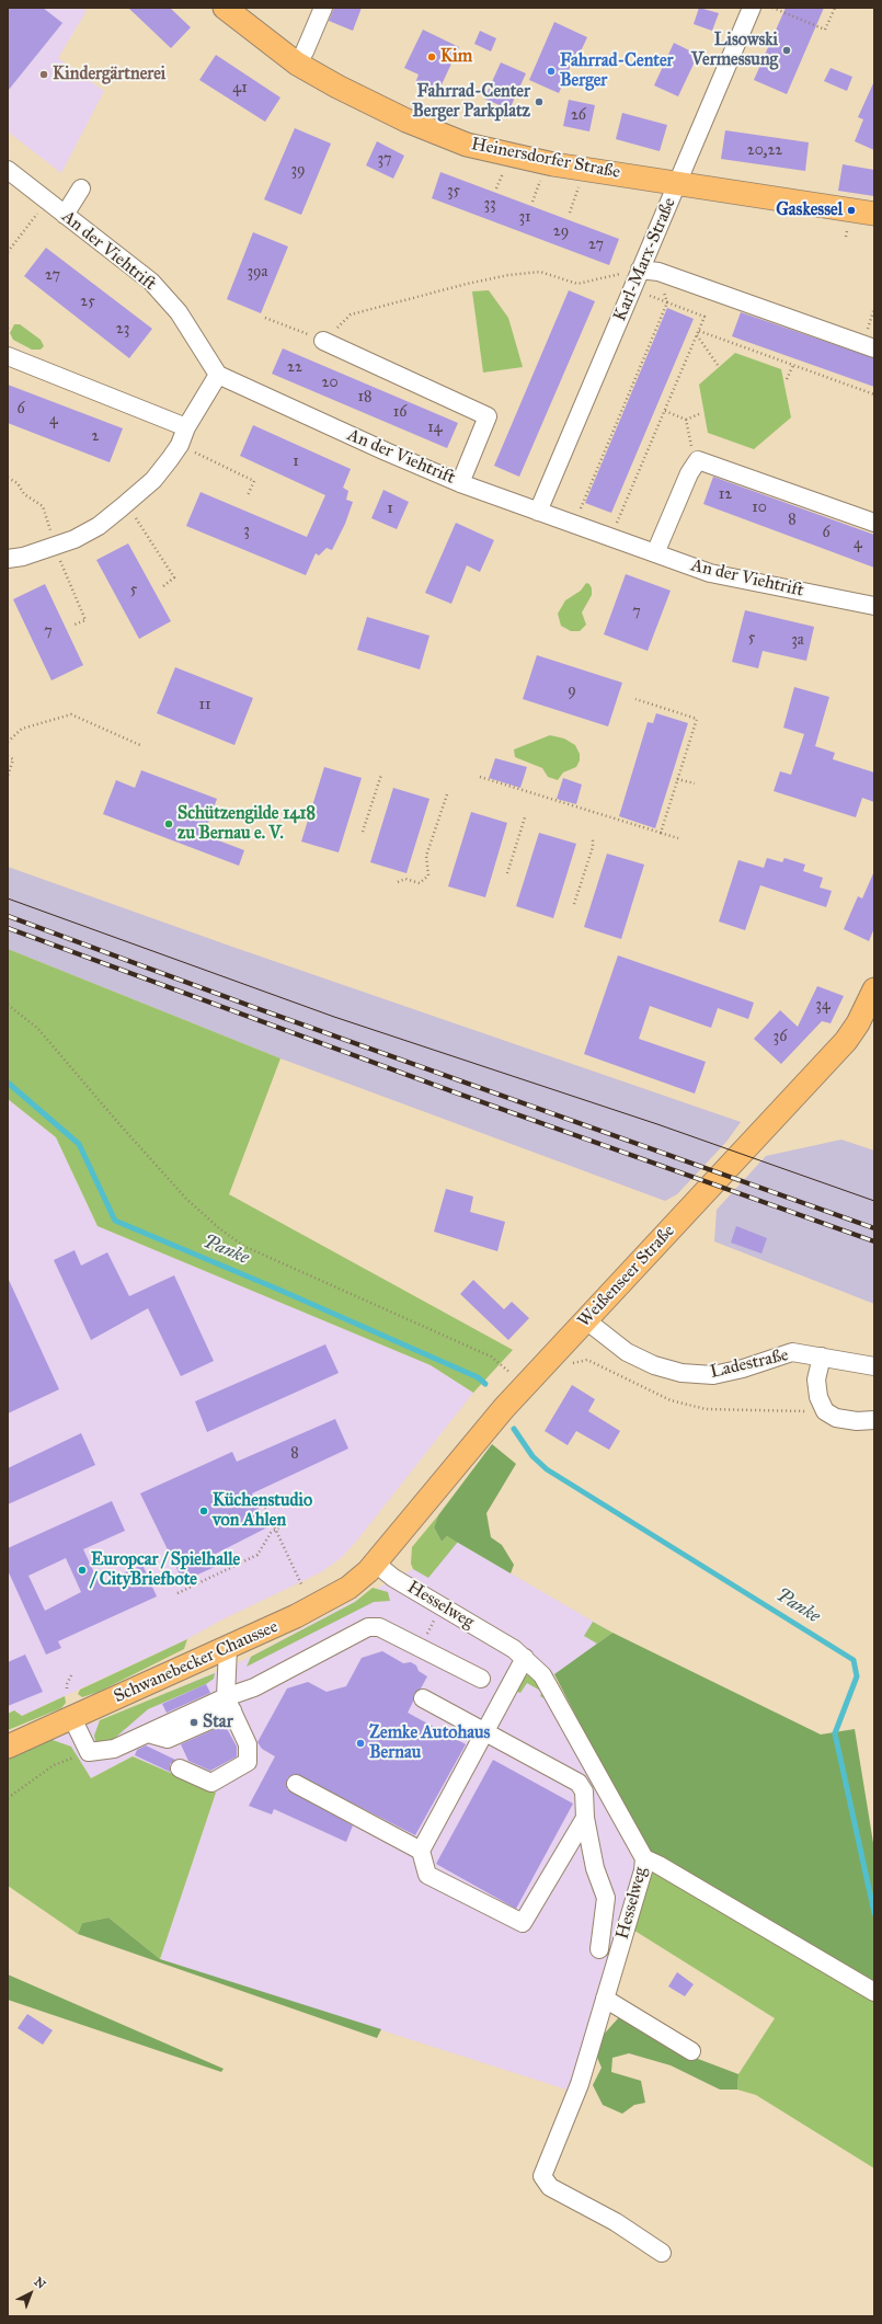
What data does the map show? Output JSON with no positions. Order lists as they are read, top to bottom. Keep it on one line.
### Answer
{"streets":{"main road":["Heinersdorfer Straße","Weißenseer Straße","Schwanebecker Chaussee"],"street":["An der Viehtrift","Karl-Marx-Straße","Ladestraße","Hesselweg"]},"crossings":[["Heinersdorfer Straße","Karl-Marx-Straße"],["An der Viehtrift","Karl-Marx-Straße"],["Weißenseer Straße","Ladestraße"],["Weißenseer Straße","Hesselweg"],["Weißenseer Straße","Schwanebecker Chaussee"],["Hesselweg","Schwanebecker Chaussee"]],"water":["Panke"],"places":["Lisowski Vermessung","Kim","Fahrrad-Center Berger","Kindergärtnerei","Fahrrad-Center Berger Parkplatz","Gaskessel","Schützengilde 1418 zu Bernau e. V.","Küchenstudio von Ahlen","Europcar / Spielhalle / CityBriefbote","Star","Zemke Autohaus Bernau"],"house_numbers":["41","26","20,22","37","39","35","33","31","29","27","39a","27","25","23","22","20","18","6","16","4","14","2","1","12","10","1","8","3","6","4","5","7","7","5","3a","9","11","34","36","8"],"north":"top right"}
